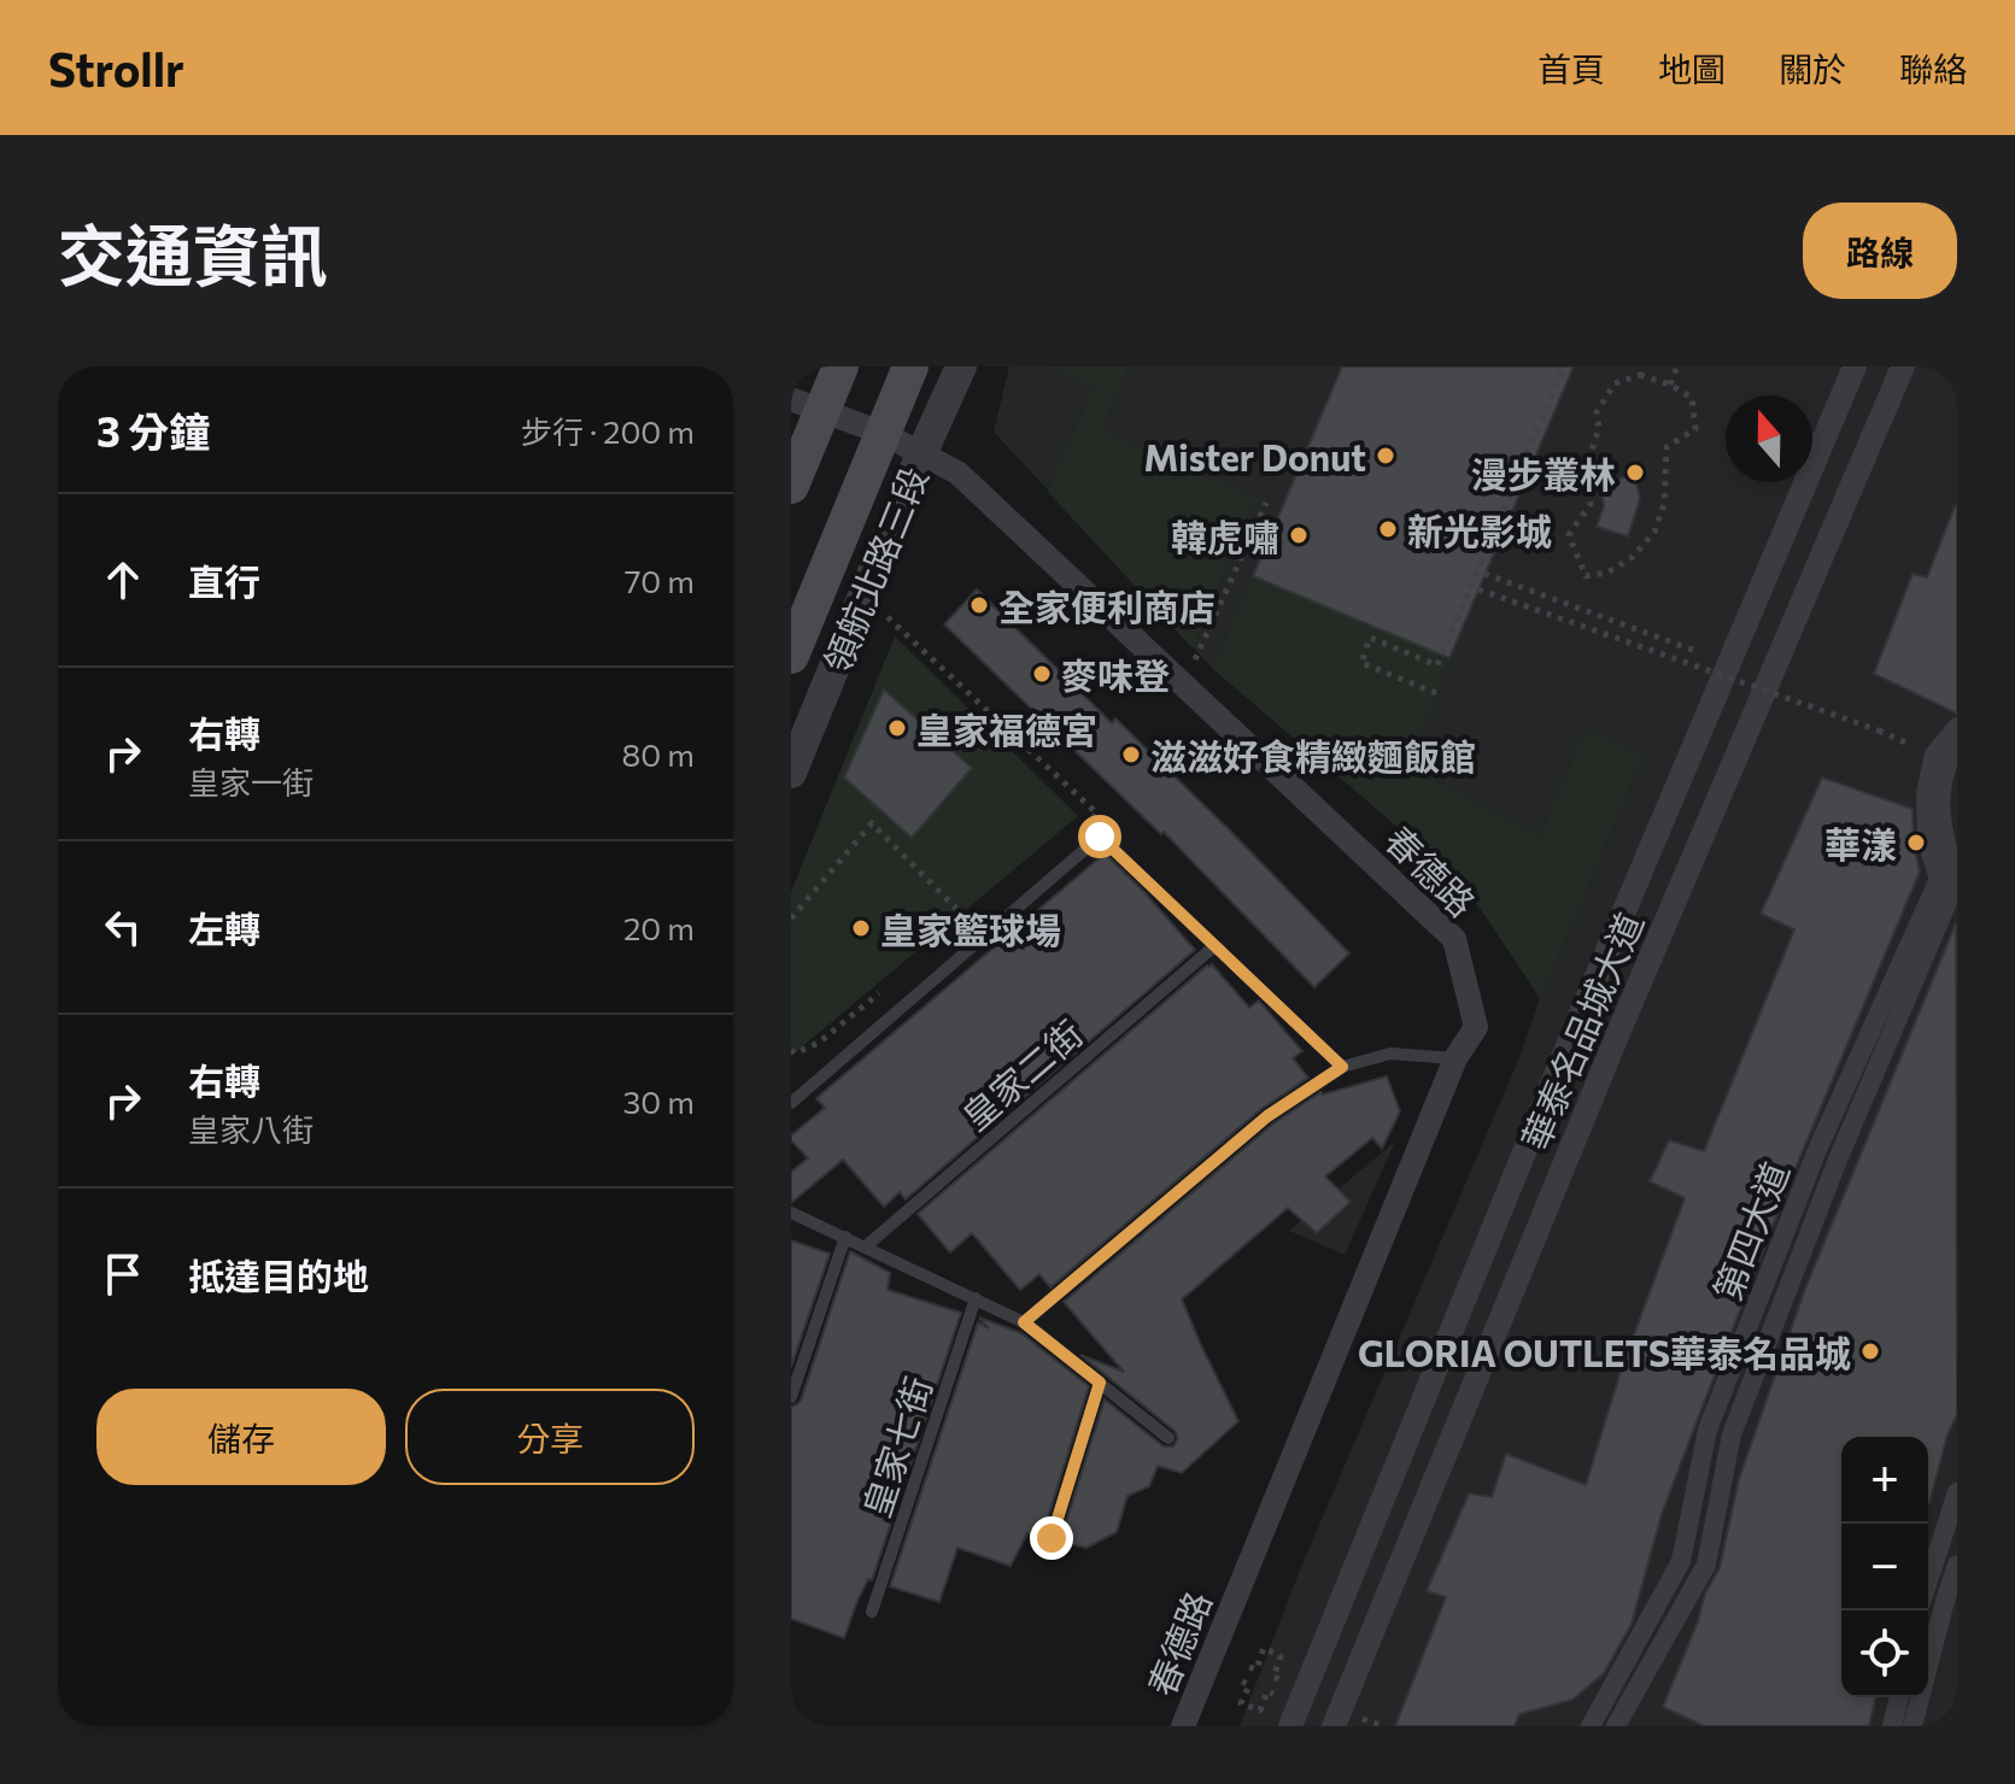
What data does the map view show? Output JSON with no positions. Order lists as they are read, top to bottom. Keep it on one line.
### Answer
{"streets":{"main road":["領航北路三段"],"street":["春德路","華泰名品城大道","第四大道"],"lane":["皇家二街","皇家七街"]},"crossings":[["領航北路三段","春德路"]],"places":["Mister Donut","漫步叢林","新光影城","韓虎嘯","全家便利商店","麥味登","皇家福德宮","滋滋好食精緻麵飯館","華漾","皇家籃球場","GLORIA OUTLETS華泰名品城"],"north":"top","page":{"header":"Strollr","nav":["首頁","地圖","關於","聯絡"],"title":"交通資訊","buttons":["路線",["儲存","分享"]],"heading":["3 分鐘","步行 · 200 m"],"list":[["直行","70 m"],["右轉","皇家一街","80 m"],["左轉","20 m"],["右轉","皇家八街","30 m"],"抵達目的地"],"map_buttons":["+","−"]}}
